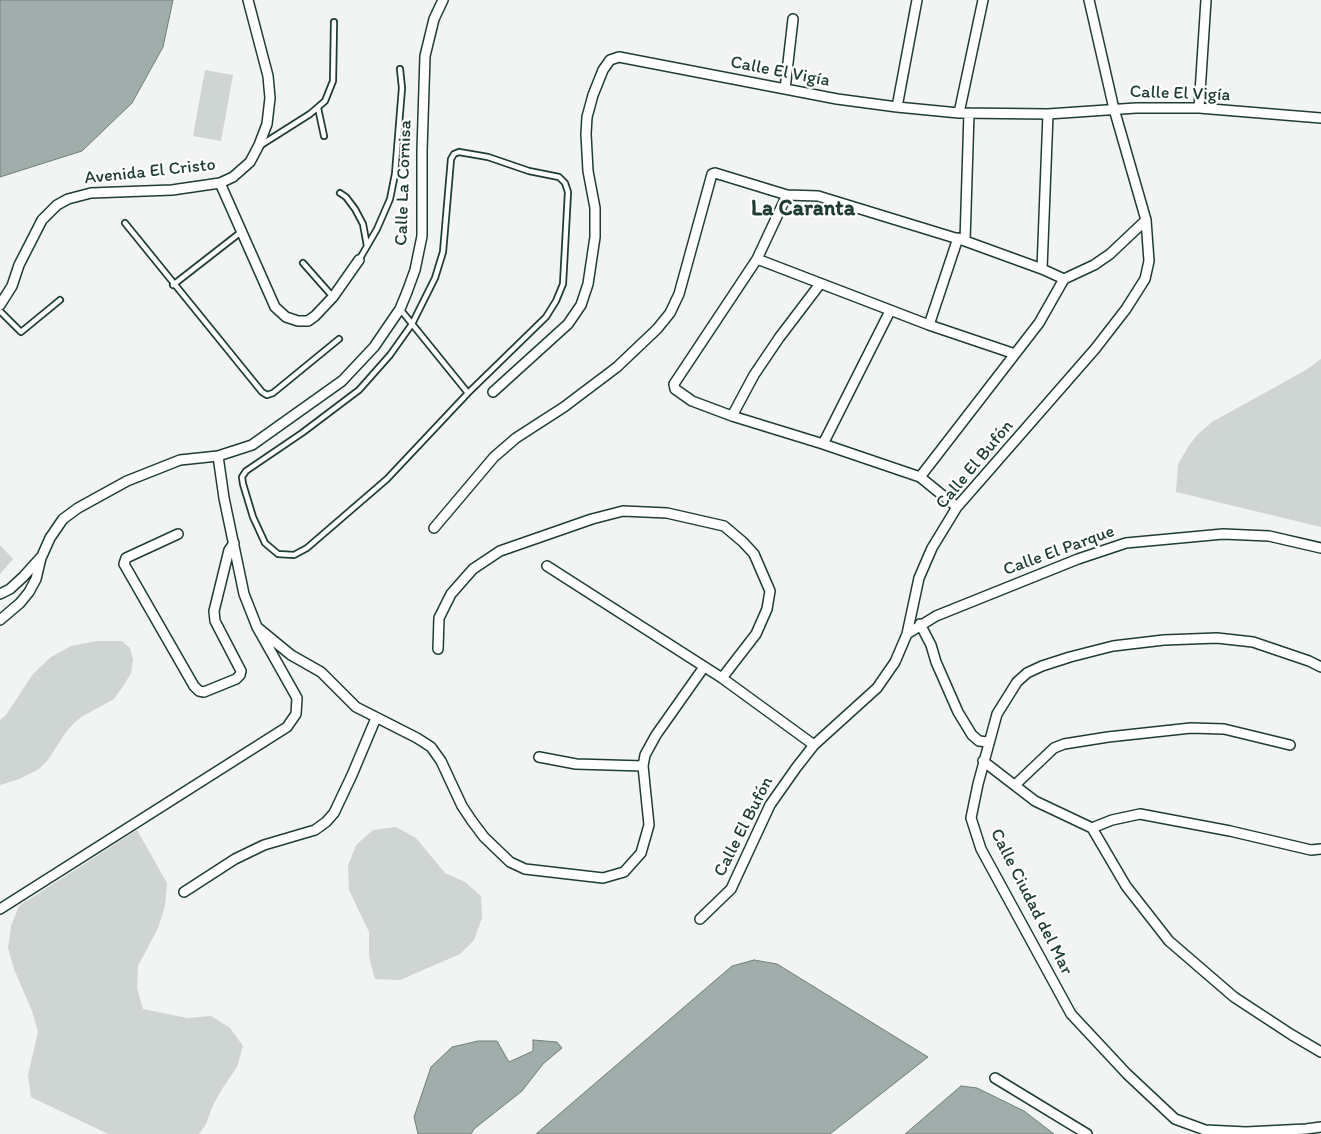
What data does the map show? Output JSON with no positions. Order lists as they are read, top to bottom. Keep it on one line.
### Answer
{"streets":{"street":["Calle El Vigía","Avenida El Cristo","Calle La Cornisa","Calle El Bufón","Calle El Parque","Calle Ciudad del Mar"]},"crossings":[["Calle El Vigía","Calle El Bufón"],["Calle El Bufón","Calle El Parque"]],"districts":["La Caranta"]}
